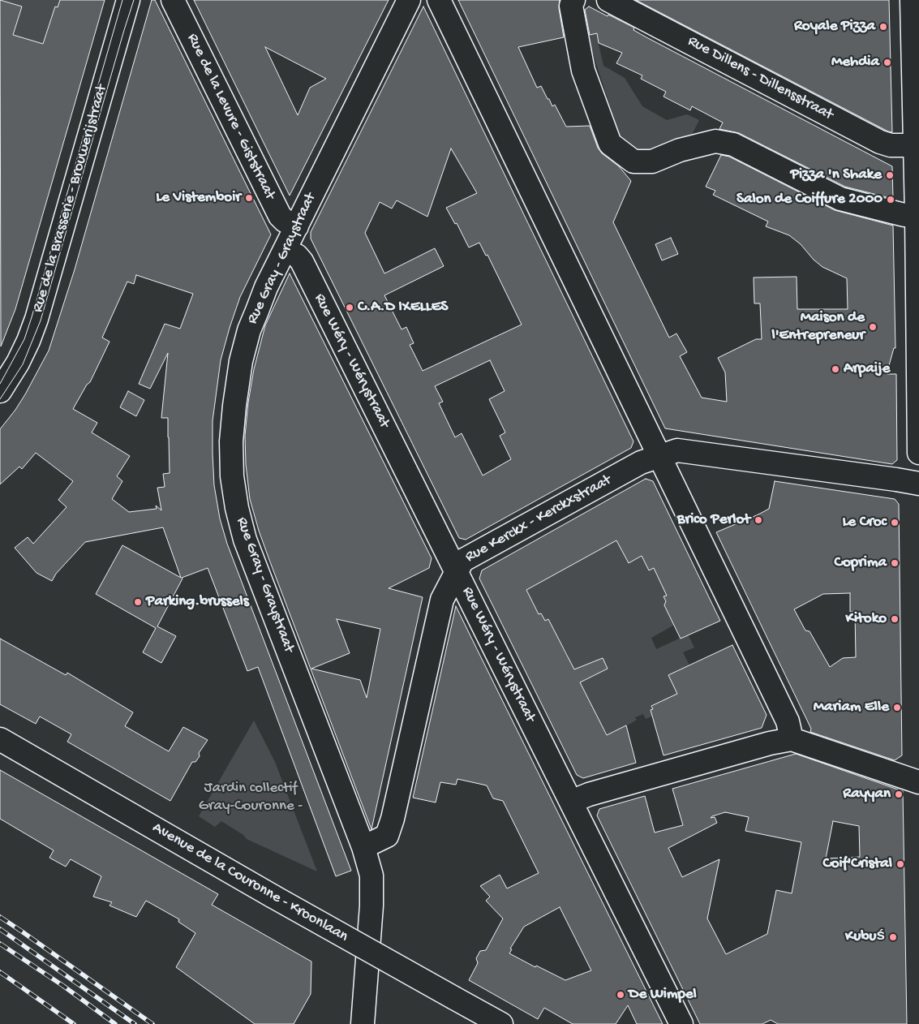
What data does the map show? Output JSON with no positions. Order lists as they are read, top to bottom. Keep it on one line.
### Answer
{"streets":{"street":["Rue Dillens - Dillensstraat","Rue de la Levure - Giststraat","Rue de la Brasserie - Brouwerijstraat","Rue Gray - Graystraat","Rue Wéry - Wérystraat","Rue Kerckx - Kerckxstraat","Avenue de la Couronne - Kroonlaan"]},"crossings":[["Rue de la Levure - Giststraat","Rue Gray - Graystraat"],["Rue Gray - Graystraat","Rue Wéry - Wérystraat"],["Rue Gray - Graystraat","Rue Kerckx - Kerckxstraat"],["Rue Wéry - Wérystraat","Rue Kerckx - Kerckxstraat"]],"parks":["Jardin collectif Gray-Couronne -"],"places":["Royale Pizza","Mehdia","Pizza 'n Shake","Le Vistemboir","Salon de Coiffure 2000","C.A.D IXELLES","Maison de l'Entrepreneur","Arpaije","Brico Perlot","Le Croc","Coprima","Parking.brussels","Kitoko","Mariam Elle","Rayyan","Coif'Cristal","Kubuś","De Wimpel"]}
